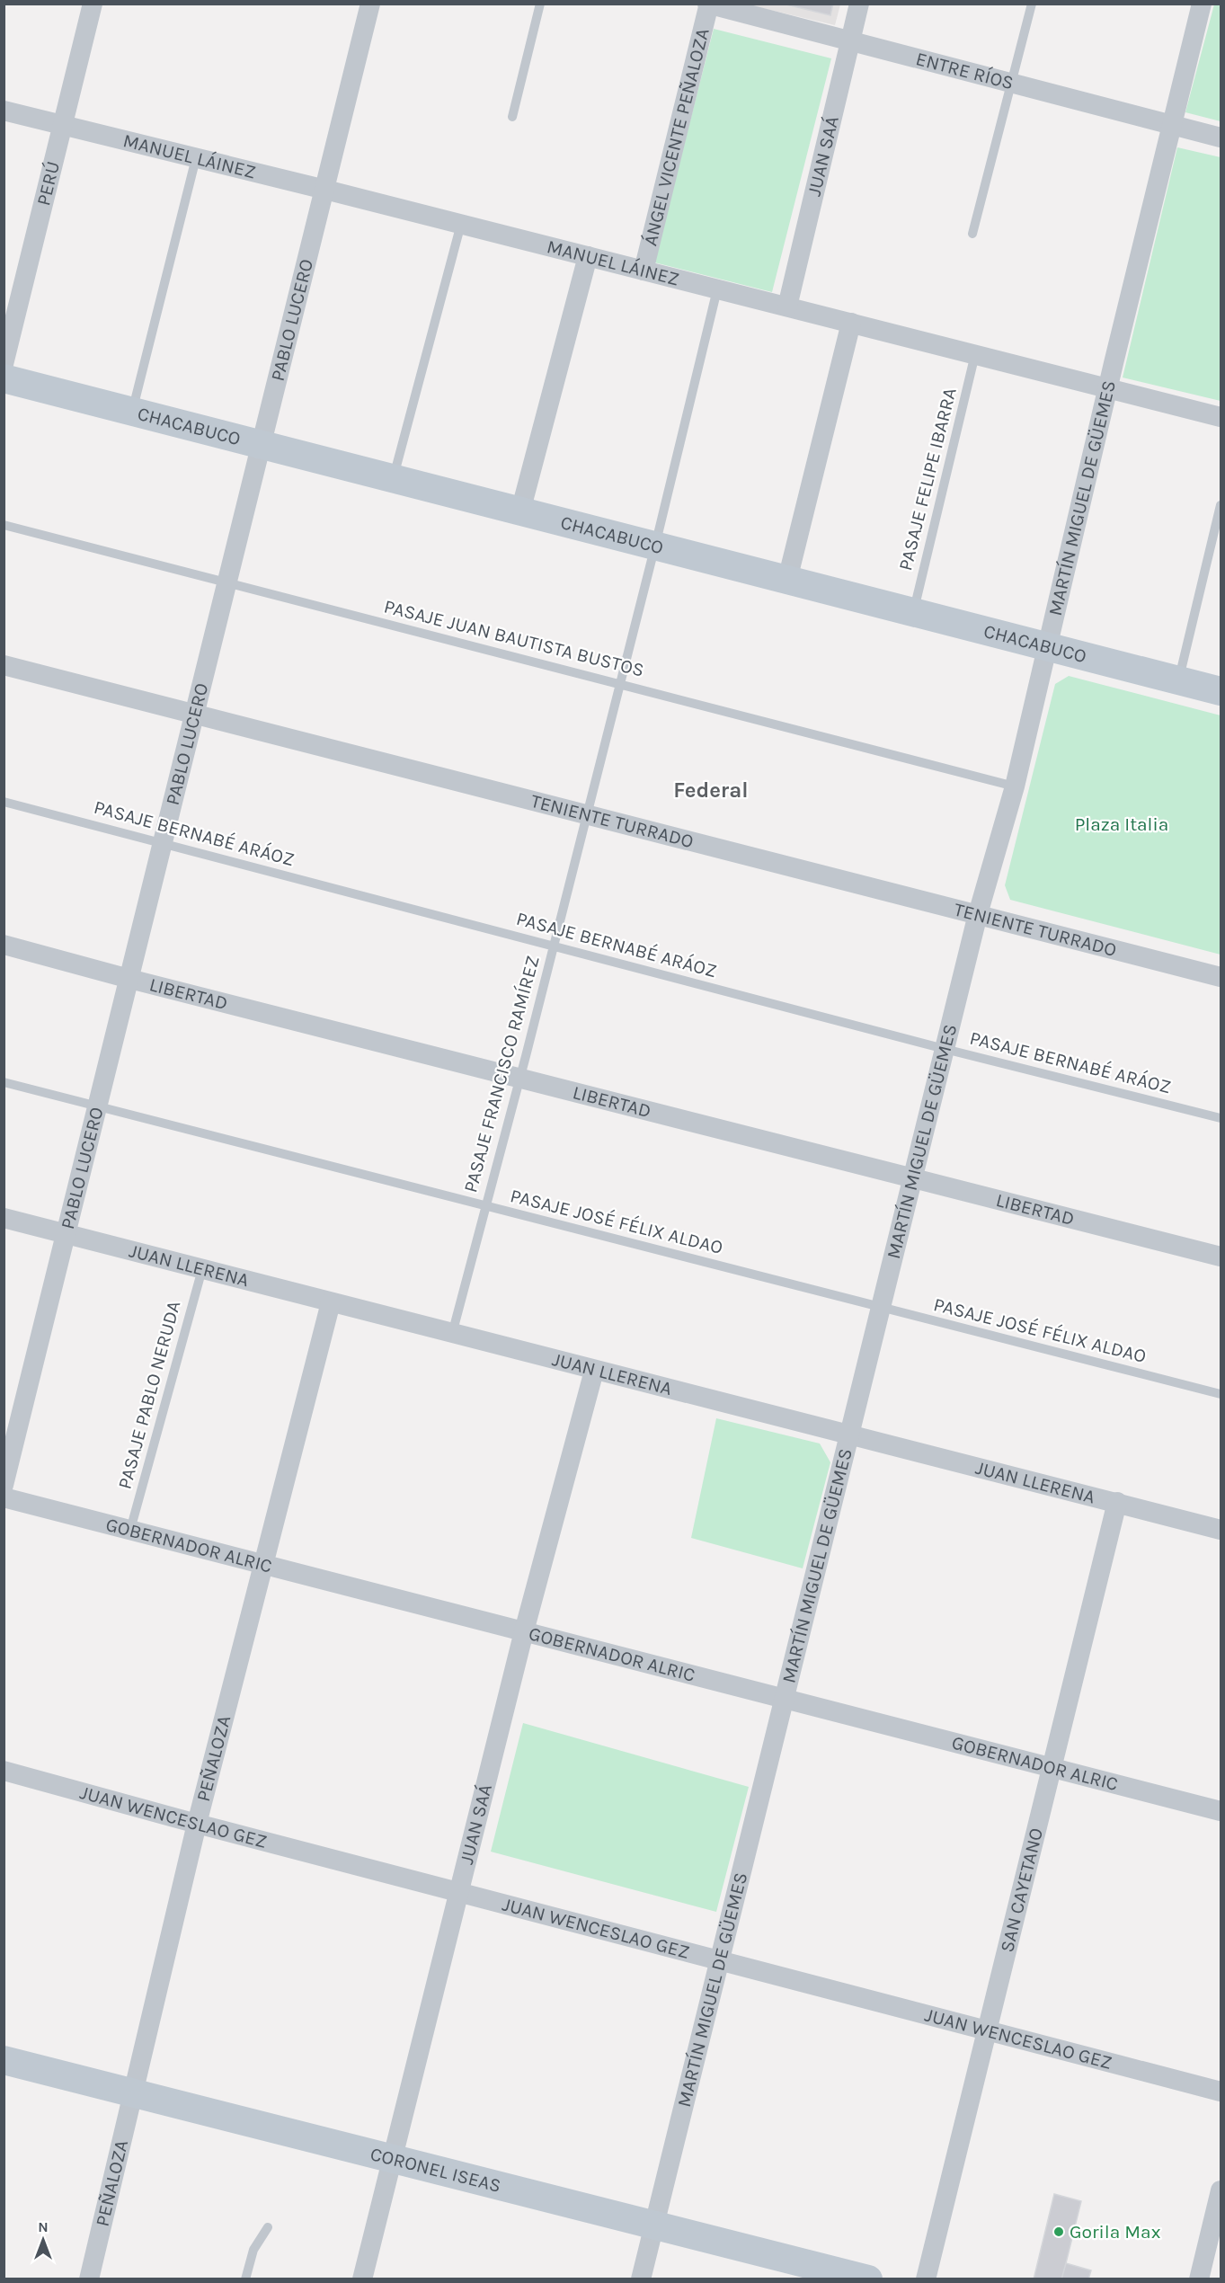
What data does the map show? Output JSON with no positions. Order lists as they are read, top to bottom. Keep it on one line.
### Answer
{"streets":{"main road":["CHACABUCO","CORONEL ISEAS"],"street":["ENTRE RÍOS","ÁNGEL VICENTE PEÑALOZA","JUAN SAÁ","MANUEL LÁINEZ","PERÚ","PABLO LUCERO","MARTÍN MIGUEL DE GÜEMES","TENIENTE TURRADO","LIBERTAD","JUAN LLERENA","GOBERNADOR ALRIC","PEÑALOZA","JUAN WENCESLAO GEZ","SAN CAYETANO"],"lane":["PASAJE FELIPE IBARRA","PASAJE JUAN BAUTISTA BUSTOS","PASAJE BERNABÉ ARÁOZ","PASAJE FRANCISCO RAMÍREZ","PASAJE JOSÉ FÉLIX ALDAO","PASAJE PABLO NERUDA"]},"crossings":[["ENTRE RÍOS","ÁNGEL VICENTE PEÑALOZA"],["ENTRE RÍOS","JUAN SAÁ"],["ENTRE RÍOS","MARTÍN MIGUEL DE GÜEMES"],["ÁNGEL VICENTE PEÑALOZA","MANUEL LÁINEZ"],["JUAN SAÁ","MANUEL LÁINEZ"],["JUAN SAÁ","JUAN LLERENA"],["JUAN SAÁ","GOBERNADOR ALRIC"],["JUAN SAÁ","JUAN WENCESLAO GEZ"],["JUAN SAÁ","CORONEL ISEAS"],["MANUEL LÁINEZ","PERÚ"],["MANUEL LÁINEZ","PABLO LUCERO"],["MANUEL LÁINEZ","PASAJE FELIPE IBARRA"],["MANUEL LÁINEZ","MARTÍN MIGUEL DE GÜEMES"],["MANUEL LÁINEZ","PASAJE FRANCISCO RAMÍREZ"],["PABLO LUCERO","CHACABUCO"],["PABLO LUCERO","PASAJE JUAN BAUTISTA BUSTOS"],["PABLO LUCERO","TENIENTE TURRADO"],["PABLO LUCERO","PASAJE BERNABÉ ARÁOZ"],["PABLO LUCERO","LIBERTAD"],["PABLO LUCERO","PASAJE JOSÉ FÉLIX ALDAO"],["PABLO LUCERO","JUAN LLERENA"],["CHACABUCO","PASAJE FELIPE IBARRA"],["CHACABUCO","MARTÍN MIGUEL DE GÜEMES"],["CHACABUCO","PASAJE FRANCISCO RAMÍREZ"],["MARTÍN MIGUEL DE GÜEMES","PASAJE JUAN BAUTISTA BUSTOS"],["MARTÍN MIGUEL DE GÜEMES","TENIENTE TURRADO"],["MARTÍN MIGUEL DE GÜEMES","PASAJE BERNABÉ ARÁOZ"],["MARTÍN MIGUEL DE GÜEMES","LIBERTAD"],["MARTÍN MIGUEL DE GÜEMES","PASAJE JOSÉ FÉLIX ALDAO"],["MARTÍN MIGUEL DE GÜEMES","JUAN LLERENA"],["MARTÍN MIGUEL DE GÜEMES","GOBERNADOR ALRIC"],["MARTÍN MIGUEL DE GÜEMES","JUAN WENCESLAO GEZ"],["MARTÍN MIGUEL DE GÜEMES","CORONEL ISEAS"],["PASAJE JUAN BAUTISTA BUSTOS","PASAJE FRANCISCO RAMÍREZ"],["TENIENTE TURRADO","PASAJE FRANCISCO RAMÍREZ"],["PASAJE BERNABÉ ARÁOZ","PASAJE FRANCISCO RAMÍREZ"],["LIBERTAD","PASAJE FRANCISCO RAMÍREZ"],["PASAJE FRANCISCO RAMÍREZ","PASAJE JOSÉ FÉLIX ALDAO"],["PASAJE FRANCISCO RAMÍREZ","JUAN LLERENA"],["JUAN LLERENA","PASAJE PABLO NERUDA"],["JUAN LLERENA","PEÑALOZA"],["JUAN LLERENA","SAN CAYETANO"],["PASAJE PABLO NERUDA","GOBERNADOR ALRIC"],["GOBERNADOR ALRIC","PEÑALOZA"],["GOBERNADOR ALRIC","SAN CAYETANO"],["PEÑALOZA","JUAN WENCESLAO GEZ"],["PEÑALOZA","CORONEL ISEAS"],["JUAN WENCESLAO GEZ","SAN CAYETANO"]],"districts":["Federal"],"parks":["Plaza Italia"],"places":["Gorila Max"],"north":"top"}
